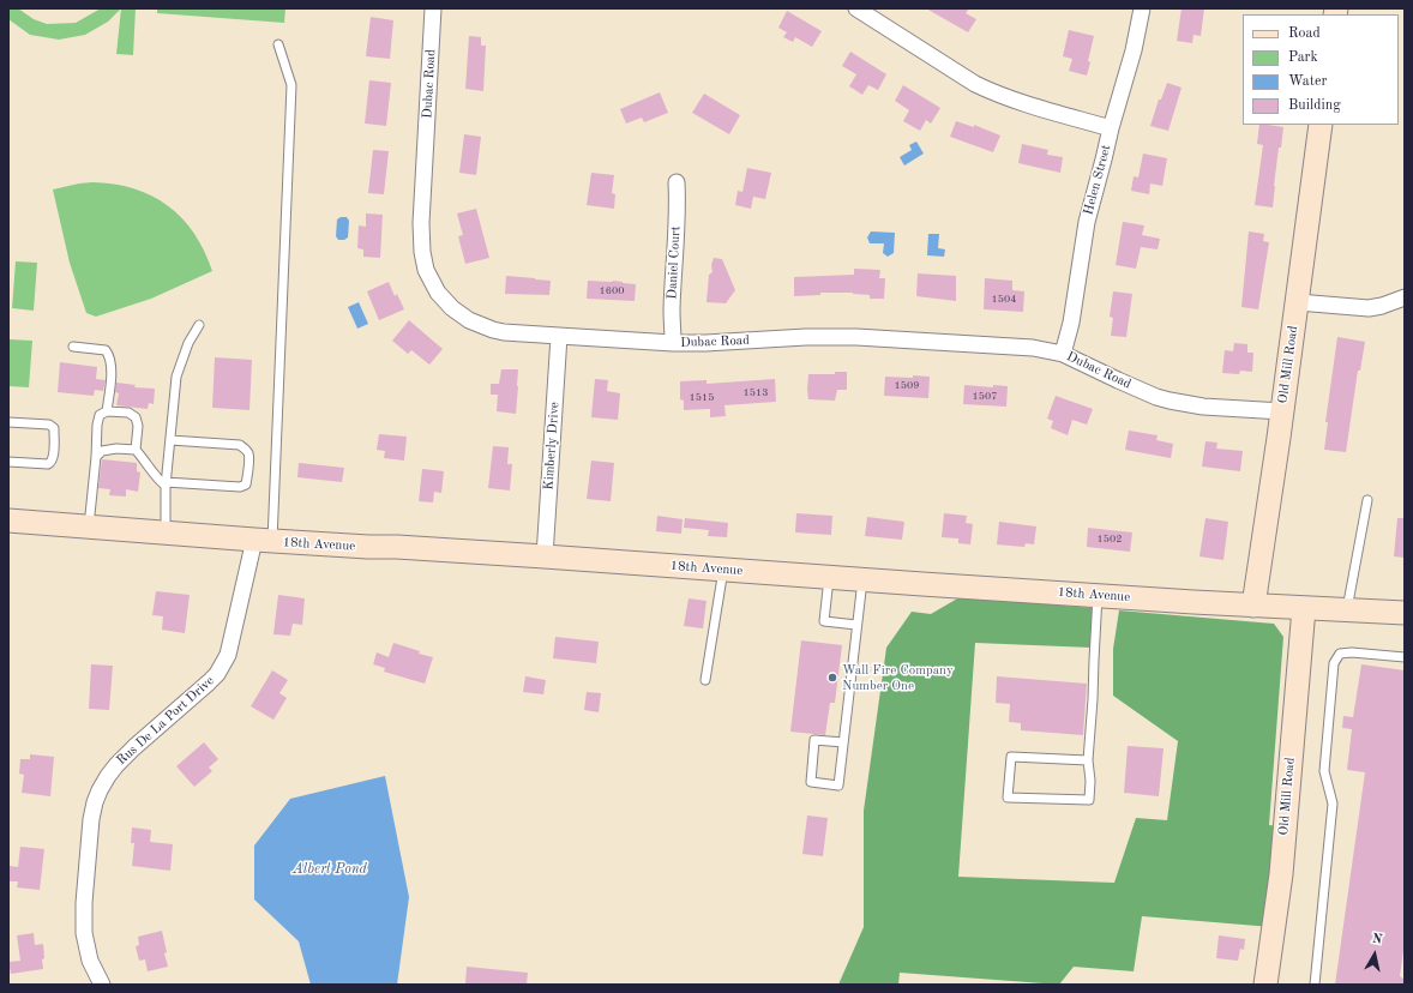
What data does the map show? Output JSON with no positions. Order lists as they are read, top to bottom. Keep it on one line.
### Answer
{"streets":{"street":["Dubac Road","Helen Street","Daniel Court","Old Mill Road","Kimberly Drive","18th Avenue","Rus De La Port Drive"]},"crossings":[["Dubac Road","Helen Street"],["Dubac Road","Daniel Court"],["Dubac Road","Old Mill Road"],["Dubac Road","Kimberly Drive"],["Old Mill Road","18th Avenue"],["Kimberly Drive","18th Avenue"],["18th Avenue","Rus De La Port Drive"]],"water":["Albert Pond"],"places":["Wall Fire Company Number One"],"house_numbers":["1600","1504","1509","1513","1507","1515","1502"],"legend":["Road","Park","Water","Building"],"north":"top"}
